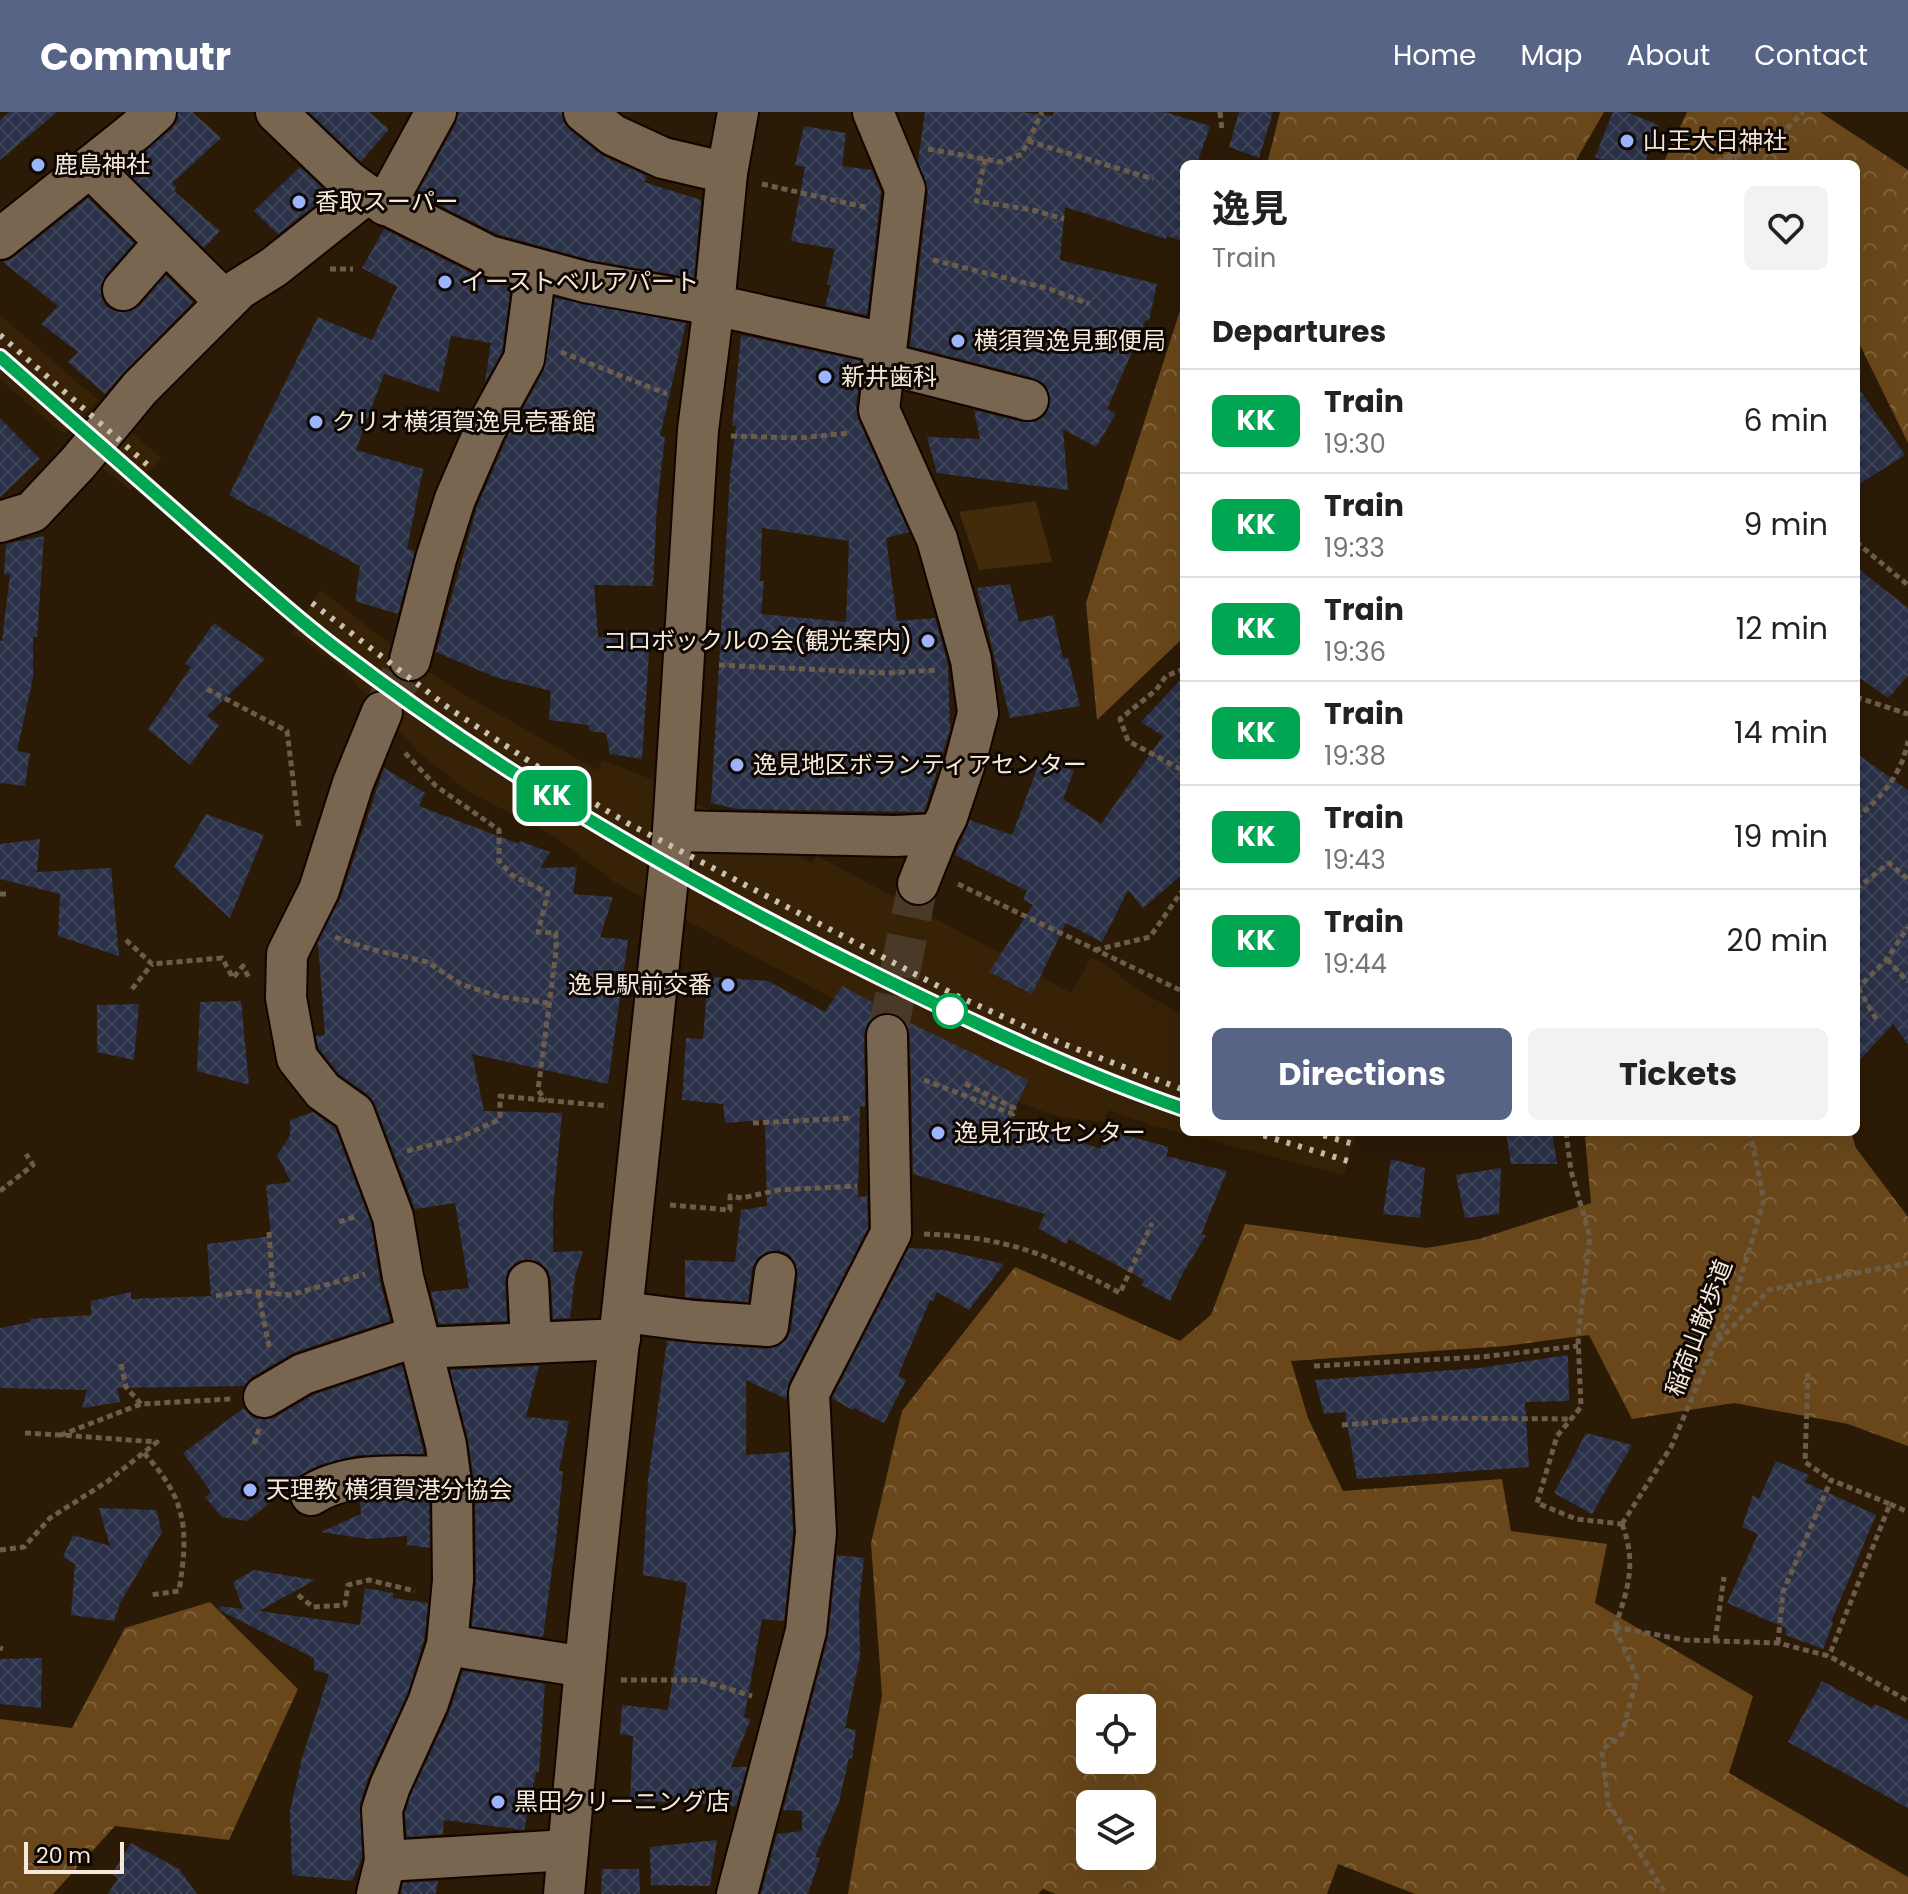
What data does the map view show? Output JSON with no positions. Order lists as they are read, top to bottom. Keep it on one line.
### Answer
{"streets":{"path":["稲荷山散歩道"]},"places":["山王大日神社","鹿島神社","香取スーパー","イーストベルアパート","横須賀逸見郵便局","新井歯科","クリオ横須賀逸見壱番館","コロボックルの会(観光案内)","逸見地区ボランティアセンター","逸見駅前交番","逸見行政センター","天理教 横須賀港分協会","黒田クリーニング店"],"scale_bar":"20 m","page":{"header":"Commutr","nav":["Home","Map","About","Contact"],"on_map":"KK","heading":[["逸見","Train"],"Departures"],"list":[{"mark":"KK","name":"Train","note":"19:30","value":"6 min"},{"mark":"KK","name":"Train","note":"19:33","value":"9 min"},{"mark":"KK","name":"Train","note":"19:36","value":"12 min"},{"mark":"KK","name":"Train","note":"19:38","value":"14 min"},{"mark":"KK","name":"Train","note":"19:43","value":"19 min"},{"mark":"KK","name":"Train","note":"19:44","value":"20 min"}],"buttons":["Directions","Tickets"],"scale":"20 m"}}
